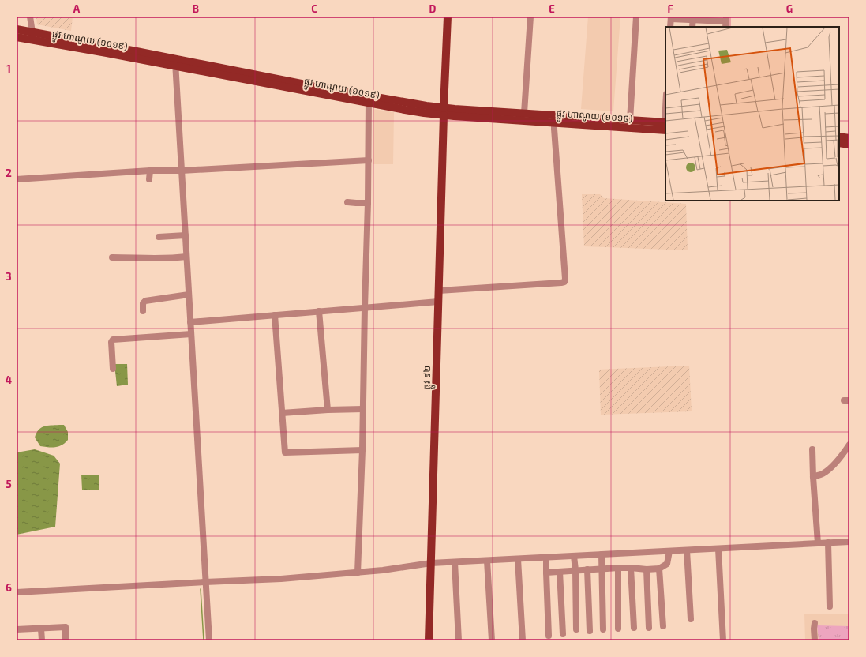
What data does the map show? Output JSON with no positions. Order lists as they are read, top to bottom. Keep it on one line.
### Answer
{"streets":{"main road":["ផ្លូវ ហាណូយ (១០១៩)","ផ្លូវ ៩២"]},"crossings":[["ផ្លូវ ហាណូយ (១០១៩)","ផ្លូវ ៩២"]],"grid":{"columns":["A","B","C","D","E","F","G"],"rows":["1","2","3","4","5","6"]}}
